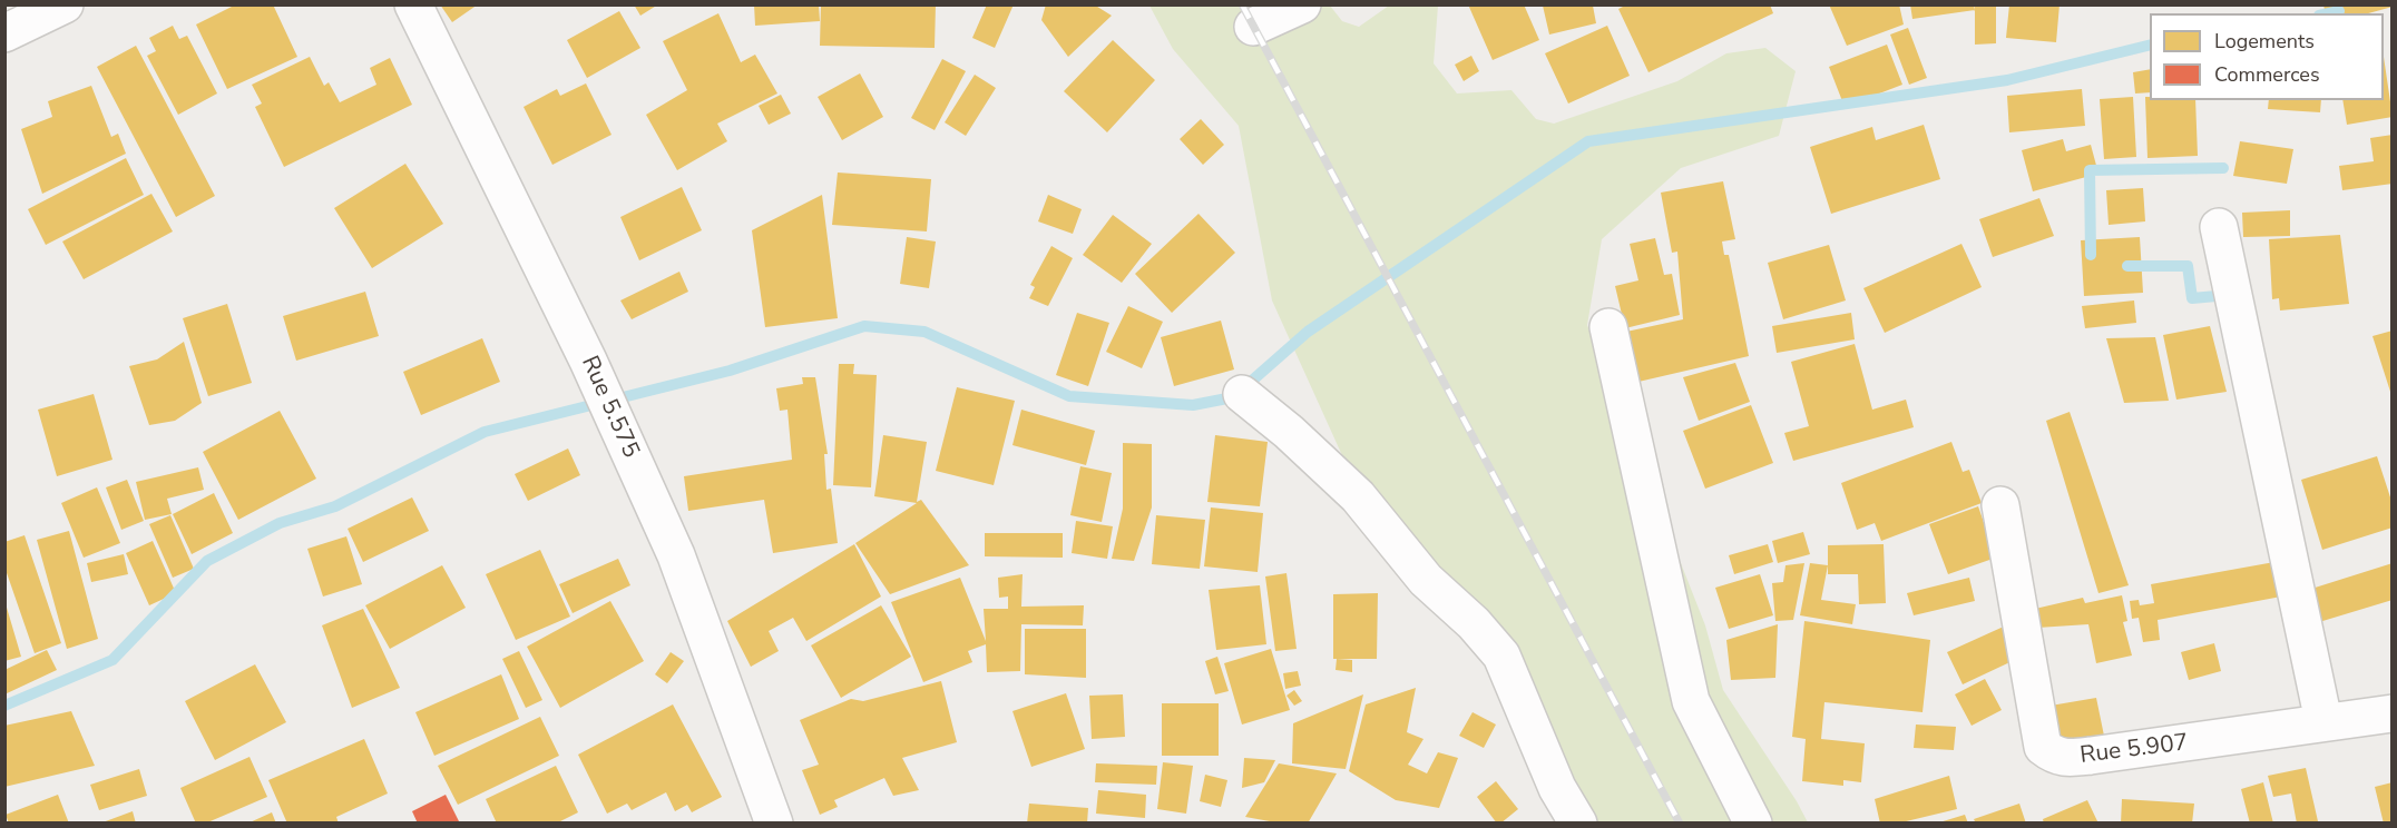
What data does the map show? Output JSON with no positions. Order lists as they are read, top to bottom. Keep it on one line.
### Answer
{"streets":{"street":["Rue 5.575","Rue 5.907"]},"legend":["Logements","Commerces"]}
